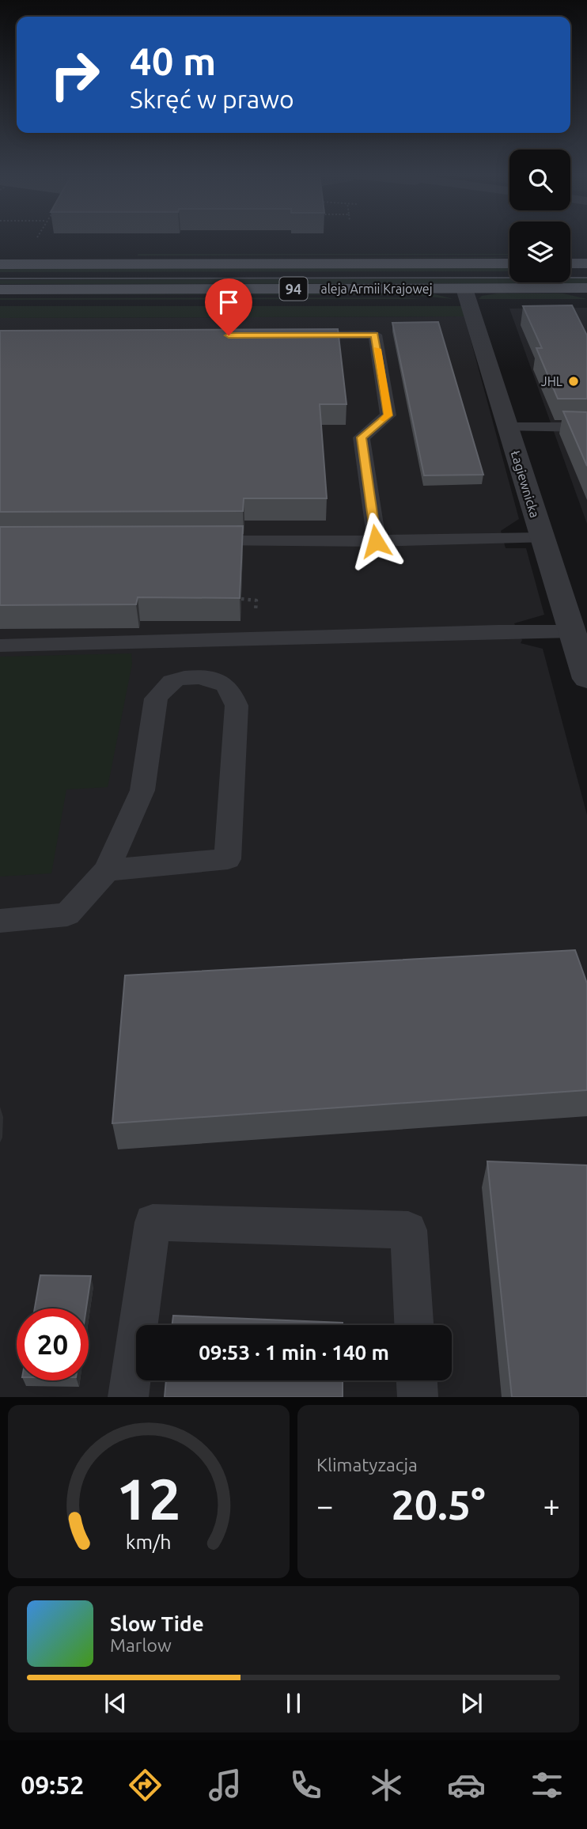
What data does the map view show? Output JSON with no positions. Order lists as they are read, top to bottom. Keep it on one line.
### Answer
{"streets":{"main road":["94","aleja Armii Krajowej"],"street":["Łagiewnicka"]},"crossings":[["aleja Armii Krajowej","Łagiewnicka"]],"places":["JHL"],"page":{"turn":["40 m","Skręć w prawo"],"limit":"20","trip":"09:53 · 1 min · 140 m","tile":"Klimatyzacja","heat":["−","20.5°","+"],"song":["Slow Tide","Marlow"],"tabs":"09:52","gauge":["12","km/h"]}}
